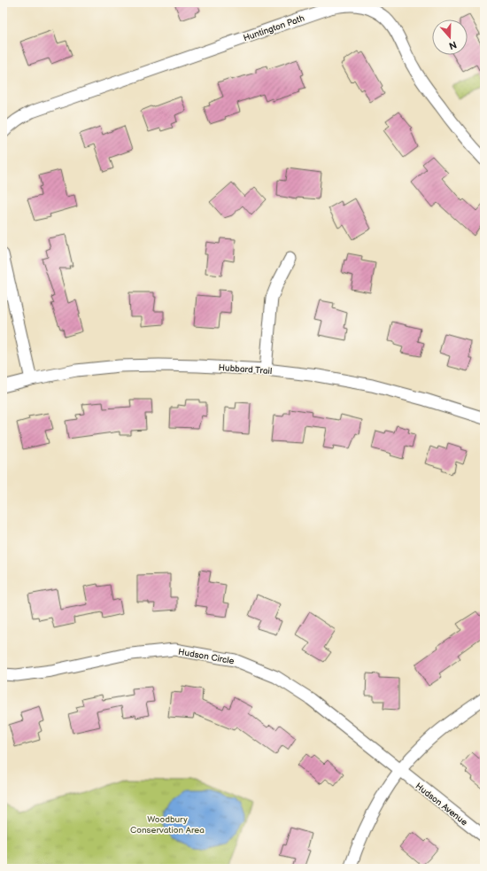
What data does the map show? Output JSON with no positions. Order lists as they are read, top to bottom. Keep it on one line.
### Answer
{"streets":{"street":["Huntington Path","Hubbard Trail","Hudson Circle","Hudson Avenue"]},"crossings":[["Hudson Circle","Hudson Avenue"]],"parks":["Woodbury Conservation Area"],"north":"bottom"}
